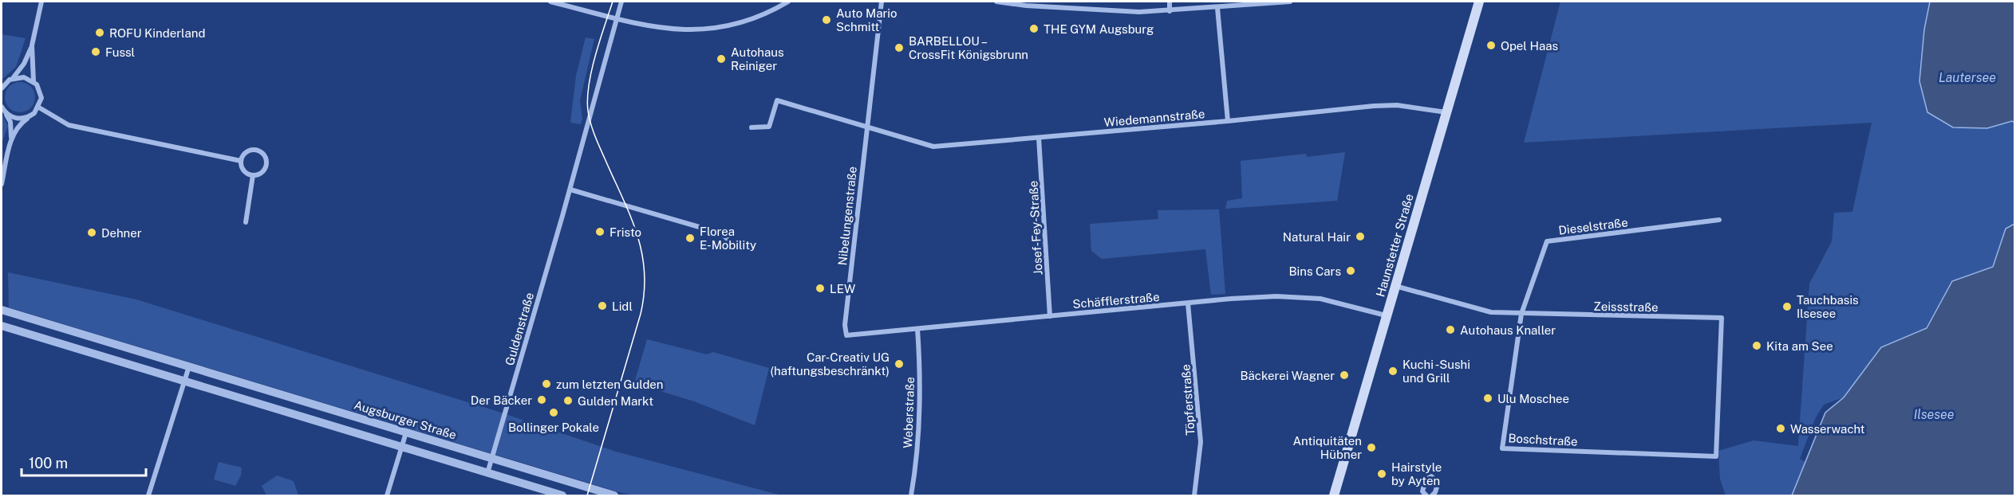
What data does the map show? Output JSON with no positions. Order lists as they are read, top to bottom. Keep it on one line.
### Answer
{"streets":{"main road":["Haunstetter Straße"],"street":["Wiedemannstraße","Nibelungenstraße","Dieselstraße","Josef-Fey-Straße","Schäfflerstraße","Zeissstraße","Guldenstraße","Töpferstraße","Weberstraße","Augsburger Straße","Boschstraße"]},"crossings":[["Wiedemannstraße","Nibelungenstraße"],["Wiedemannstraße","Josef-Fey-Straße"],["Wiedemannstraße","Haunstetter Straße"],["Nibelungenstraße","Schäfflerstraße"],["Dieselstraße","Zeissstraße"],["Dieselstraße","Boschstraße"],["Josef-Fey-Straße","Schäfflerstraße"],["Haunstetter Straße","Schäfflerstraße"],["Haunstetter Straße","Zeissstraße"],["Schäfflerstraße","Töpferstraße"],["Schäfflerstraße","Weberstraße"],["Zeissstraße","Boschstraße"],["Guldenstraße","Augsburger Straße"]],"water":["Lautersee","Ilsesee"],"places":["Auto Mario Schmitt","THE GYM Augsburg","ROFU Kinderland","Opel Haas","BARBELLOU – CrossFit Königsbrunn","Fussl","Autohaus Reiniger","Fristo","Dehner","Natural Hair","Florea E-Mobility","Bins Cars","LEW","Lidl","Tauchbasis Ilsesee","Autohaus Knaller","Kita am See","Car-Creativ UG (haftungsbeschränkt)","Kuchi -Sushi und Grill","Bäckerei Wagner","zum letzten Gulden","Ulu Moschee","Der Bäcker","Gulden Markt","Bollinger Pokale","Wasserwacht","Antiquitäten Hübner","Hairstyle by Ayten"],"scale_bar":"100 m"}
